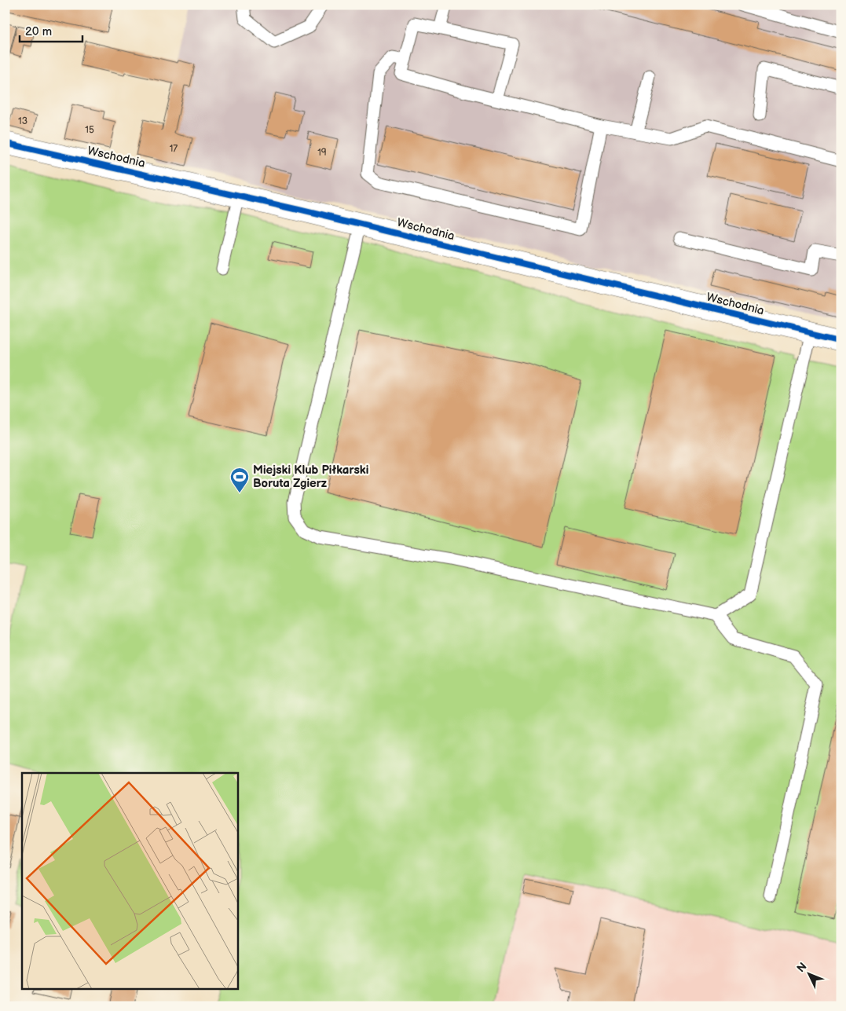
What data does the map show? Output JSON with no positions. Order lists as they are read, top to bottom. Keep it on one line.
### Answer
{"streets":{"street":["Wschodnia"]},"places":{"sports":["Miejski Klub Piłkarski Boruta Zgierz"]},"house_numbers":["13","15","17","19"],"scale_bar":"20 m","north":"top left"}
